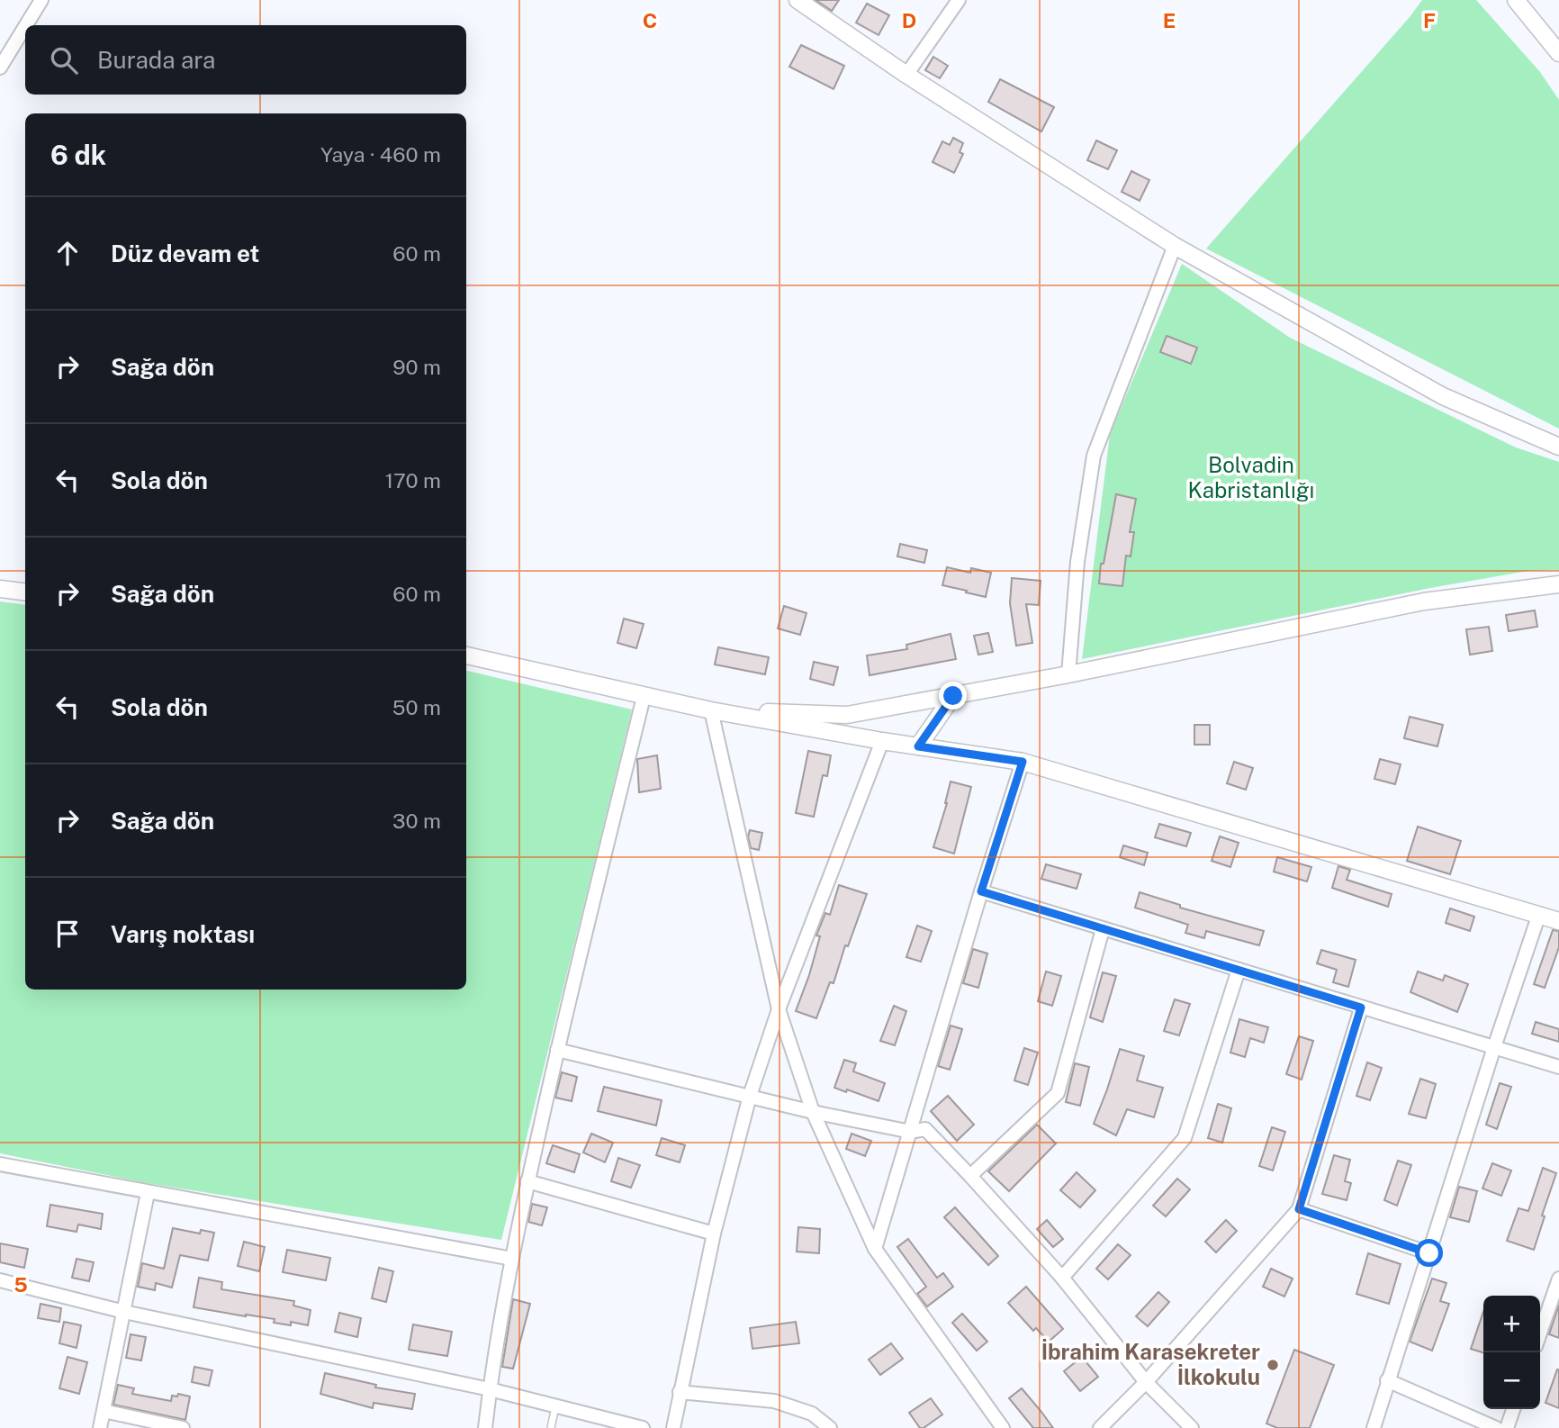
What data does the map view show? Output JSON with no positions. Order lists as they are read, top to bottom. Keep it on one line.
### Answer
{"parks":["Bolvadin Kabristanlığı"],"places":["İbrahim Karasekreter İlkokulu"],"page":{"search":"Burada ara","heading":["6 dk","Yaya · 460 m"],"list":[["Düz devam et","60 m"],["Sağa dön","90 m"],["Sola dön","170 m"],["Sağa dön","60 m"],["Sola dön","50 m"],["Sağa dön","30 m"],"Varış noktası"],"map_buttons":["+","−"]},"grid":{"columns":["C","D","E","F"],"rows":["5"]}}
